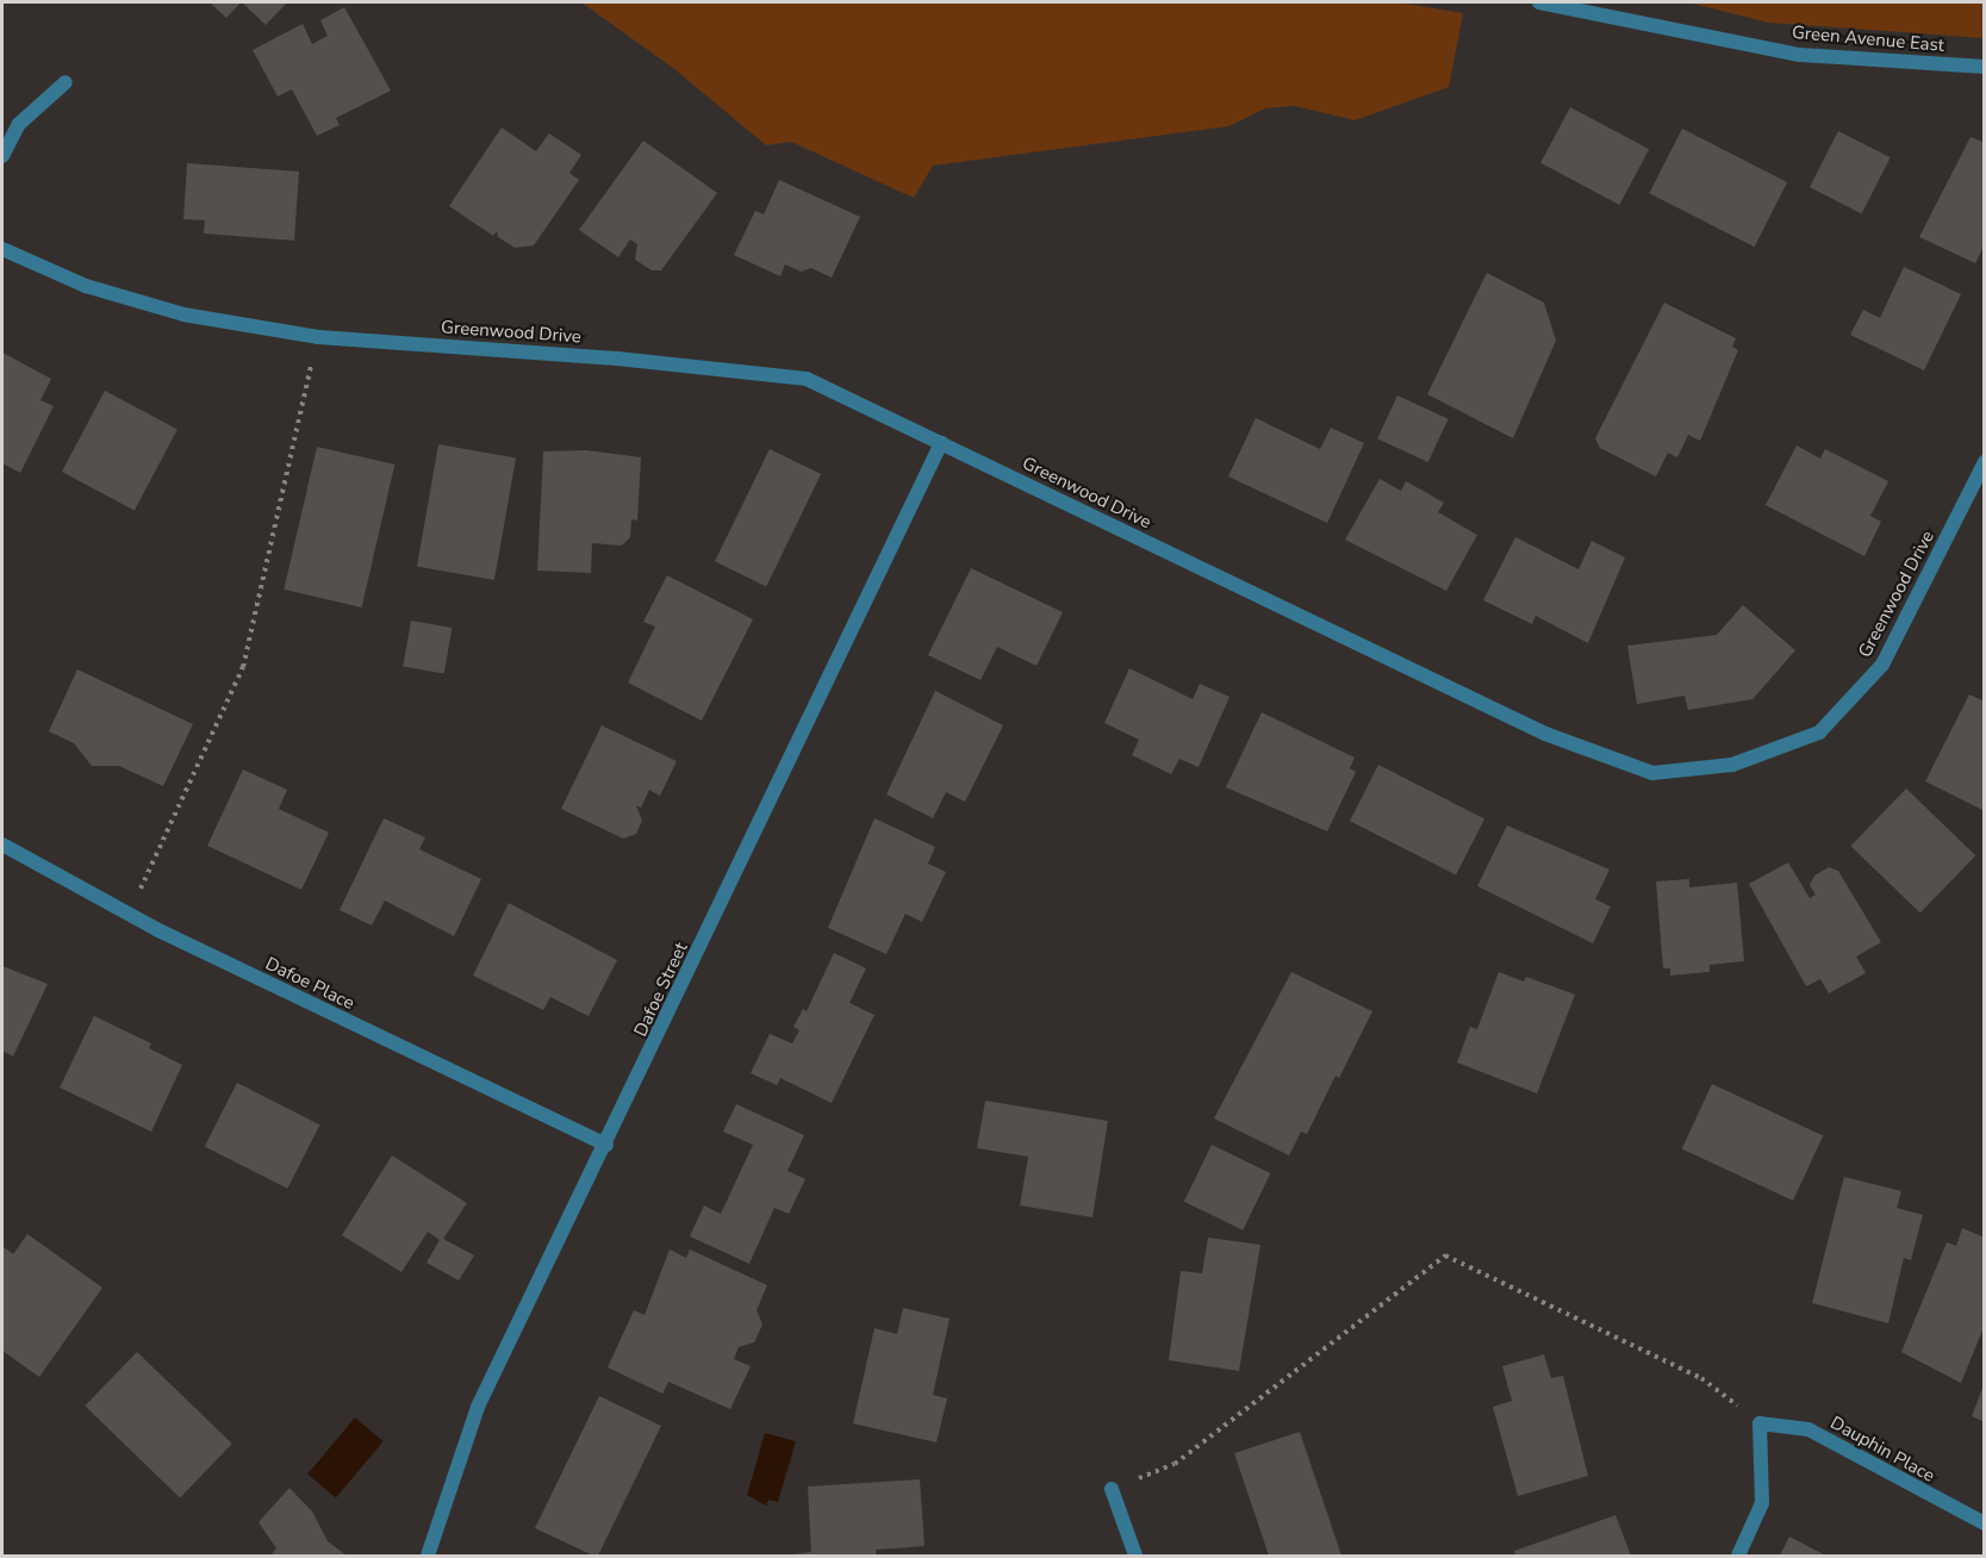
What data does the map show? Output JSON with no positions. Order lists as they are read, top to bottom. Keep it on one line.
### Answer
{"streets":{"street":["Green Avenue East","Greenwood Drive","Dafoe Place","Dafoe Street","Dauphin Place"]},"crossings":[["Greenwood Drive","Dafoe Street"],["Dafoe Place","Dafoe Street"]]}
